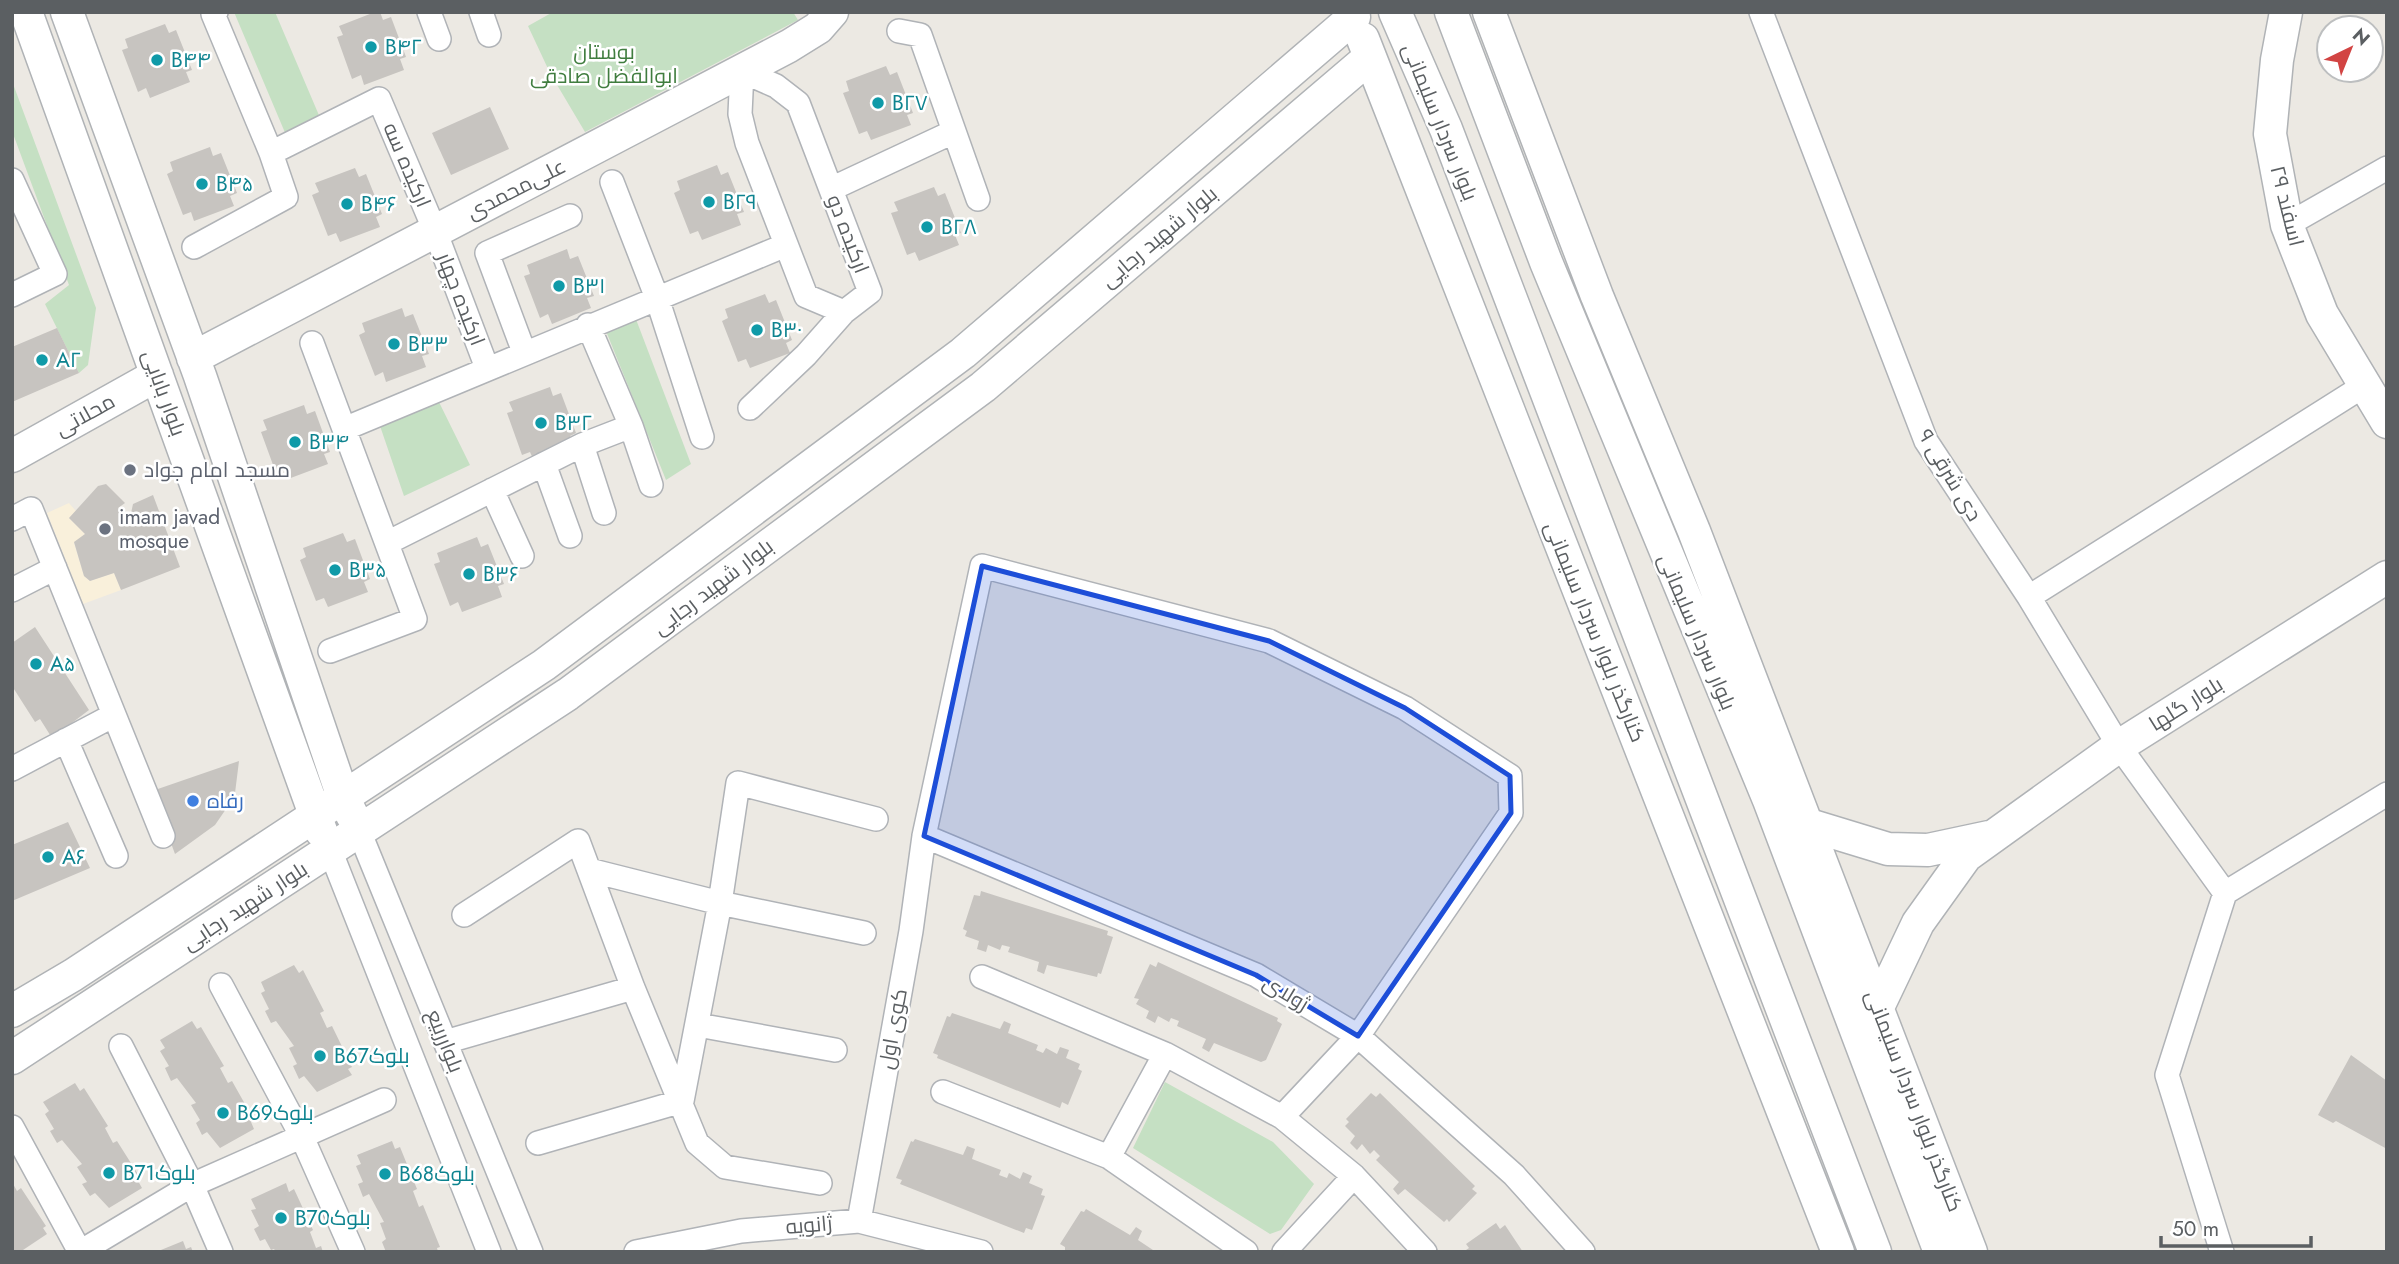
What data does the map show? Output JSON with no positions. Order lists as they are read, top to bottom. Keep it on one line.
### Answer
{"streets":{"main road":["بلوار سردار سلیمانی","علی‌محمدی","۲۹ اسفند","بلوار شهید رجایی","بلوار بابایی","محلاتی","کنارگذر بلوار سردار سلیمانی","بلوار گلها"],"street":["ارکیده سه","ارکیده دو","ارکیده چهار","۹ دی شرقی","ژولای","کوی اول","بلوارربیع","ژانویه"]},"crossings":[["ارکیده سه","علی‌محمدی"],["ارکیده سه","ارکیده چهار"],["علی‌محمدی","ارکیده دو"],["علی‌محمدی","ارکیده چهار"],["علی‌محمدی","بلوار بابایی"],["بلوار شهید رجایی","بلوار بابایی"],["بلوار شهید رجایی","کنارگذر بلوار سردار سلیمانی"],["بلوار شهید رجایی","بلوارربیع"],["بلوار بابایی","محلاتی"],["بلوار بابایی","بلوارربیع"],["۹ دی شرقی","بلوار گلها"],["کنارگذر بلوار سردار سلیمانی","بلوار گلها"],["ژولای","کوی اول"],["کوی اول","ژانویه"]],"parks":["بوستان ابوالفضل صادقی"],"places":["B۴۲","B۴۴","B۲۷","B۴۵","B۲۹","B۴۶","B۲۸","B۳۱","B۳۰","B۳۳","A۲","B۳۲","B۳۴","مسجد امام جواد","imam javad mosque","B۳۵","B۳۶","A۵","رفاه","A۶","B67بلوک","B69بلوک","B71بلوک","B68بلوک","B70بلوک"],"scale_bar":"50 m","north":"top right"}
